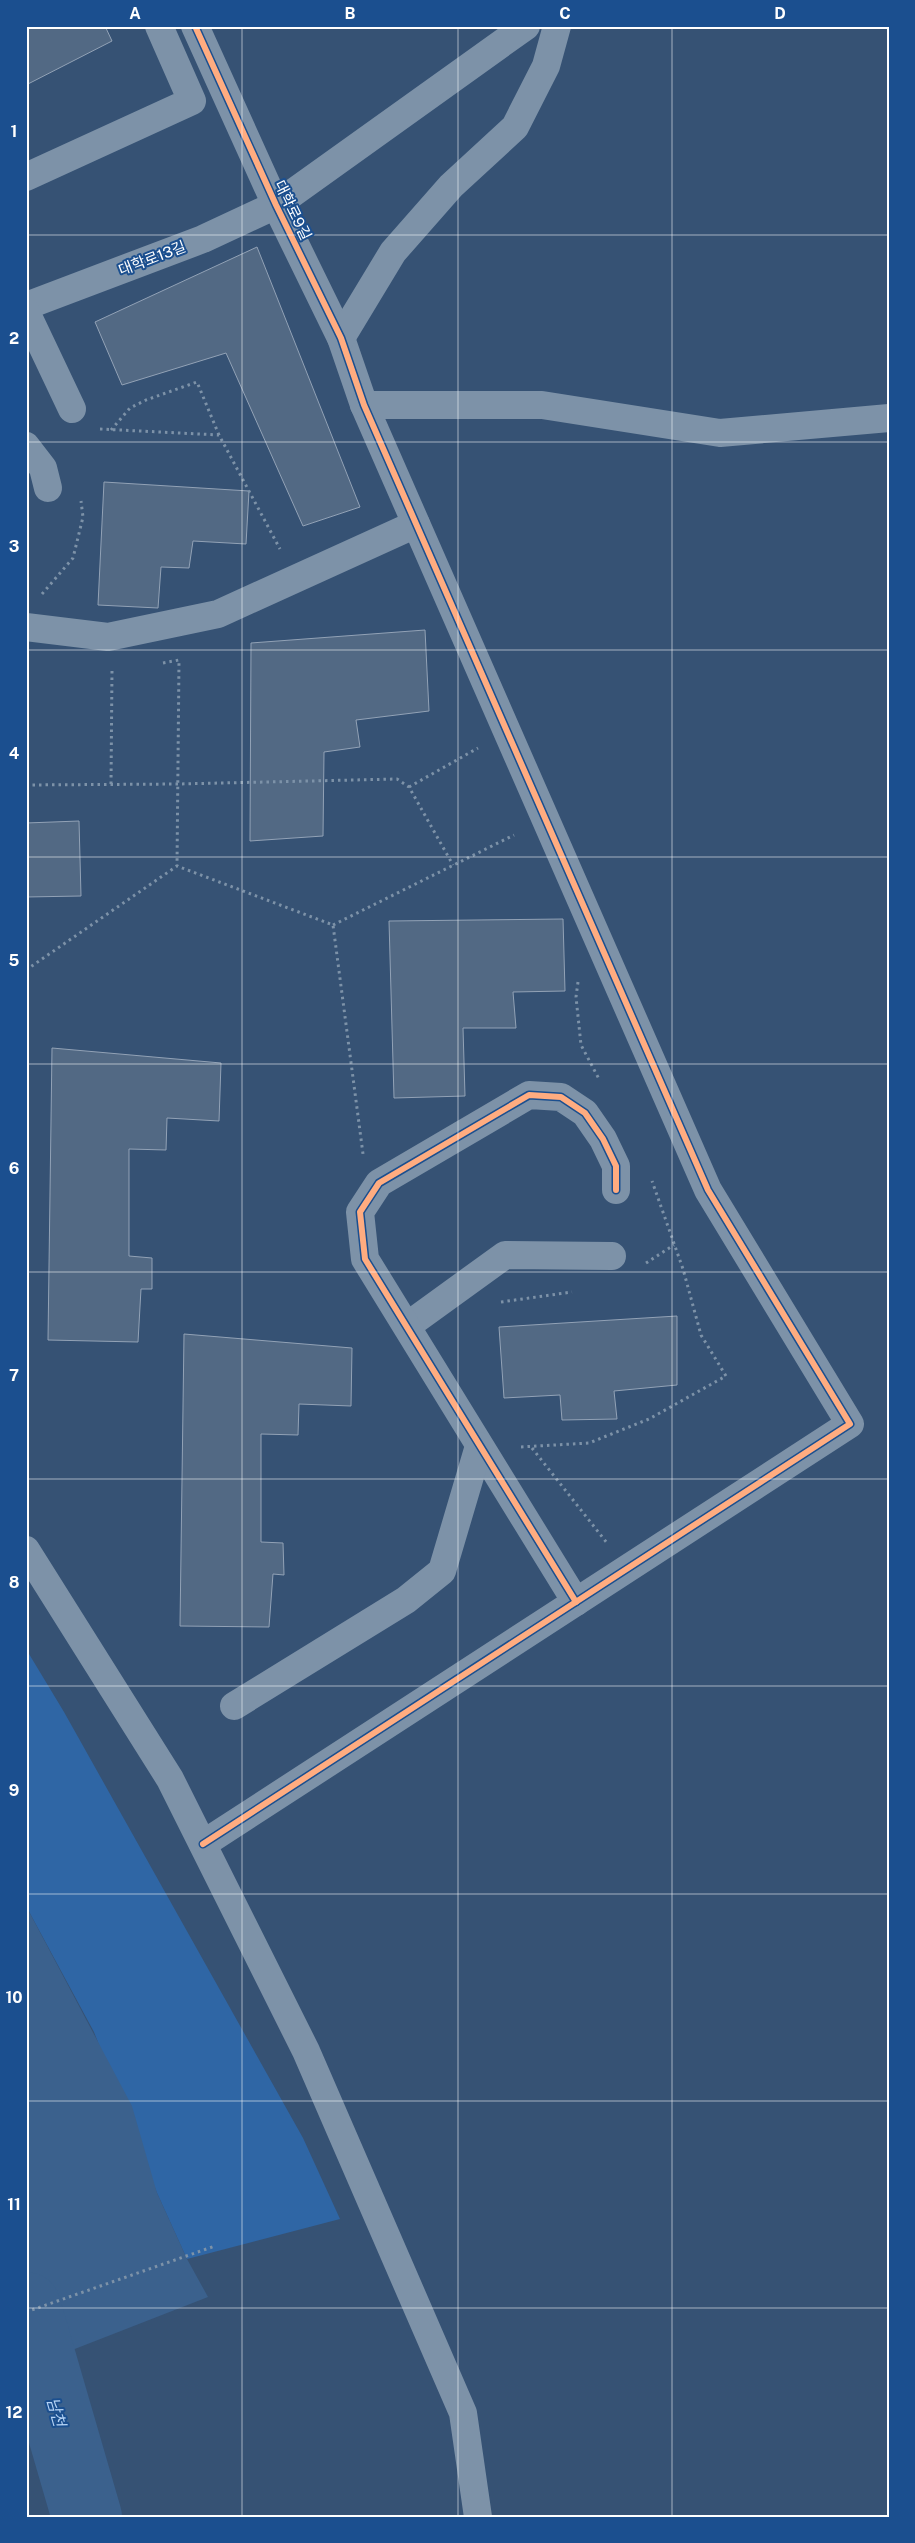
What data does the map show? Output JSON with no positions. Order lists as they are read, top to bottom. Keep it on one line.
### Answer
{"streets":{"street":["대학로9길","대학로13길"]},"crossings":[["대학로9길","대학로13길"]],"water":["남천"],"grid":{"columns":["A","B","C","D"],"rows":["1","2","3","4","5","6","7","8","9","10","11","12"]}}
